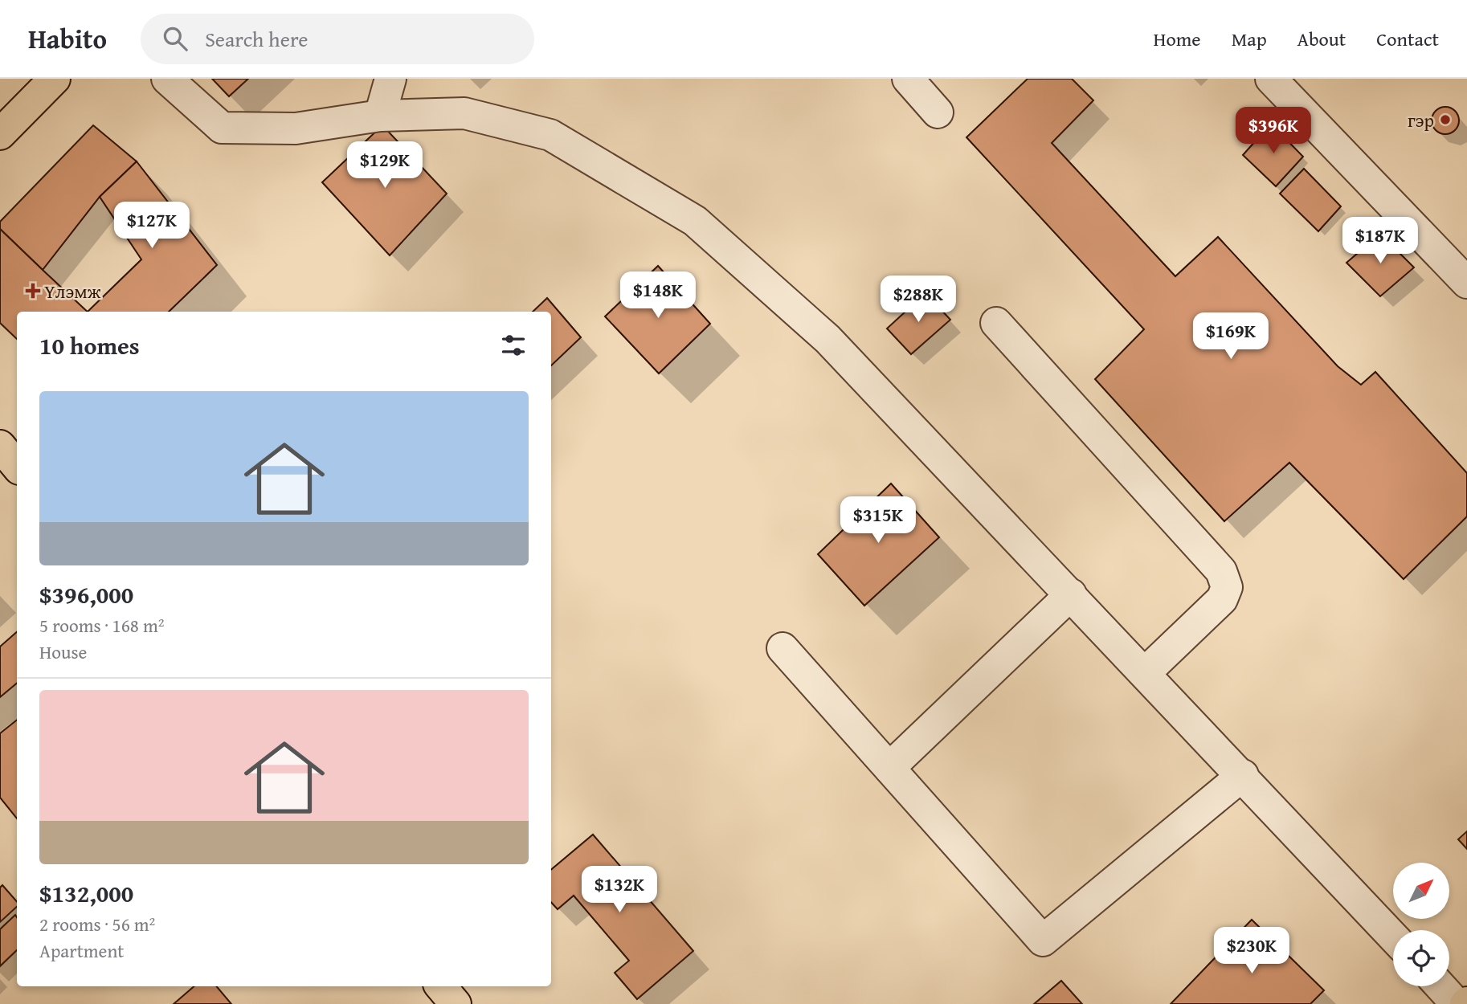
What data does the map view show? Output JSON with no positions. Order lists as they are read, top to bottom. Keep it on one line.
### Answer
{"places":{"other":["гэр"],"health":["Үлэмж"]},"north":"top right","page":{"header":"Habito","search":"Search here","nav":["Home","Map","About","Contact"],"price":["$396K","$129K","$127K","$187K","$148K","$288K","$169K","$315K","$132K","$230K"],"heading":"10 homes","list":[{"name":"$396,000","note":"5 rooms · 168 m² · House"},{"name":"$132,000","note":"2 rooms · 56 m² · Apartment"}]}}
